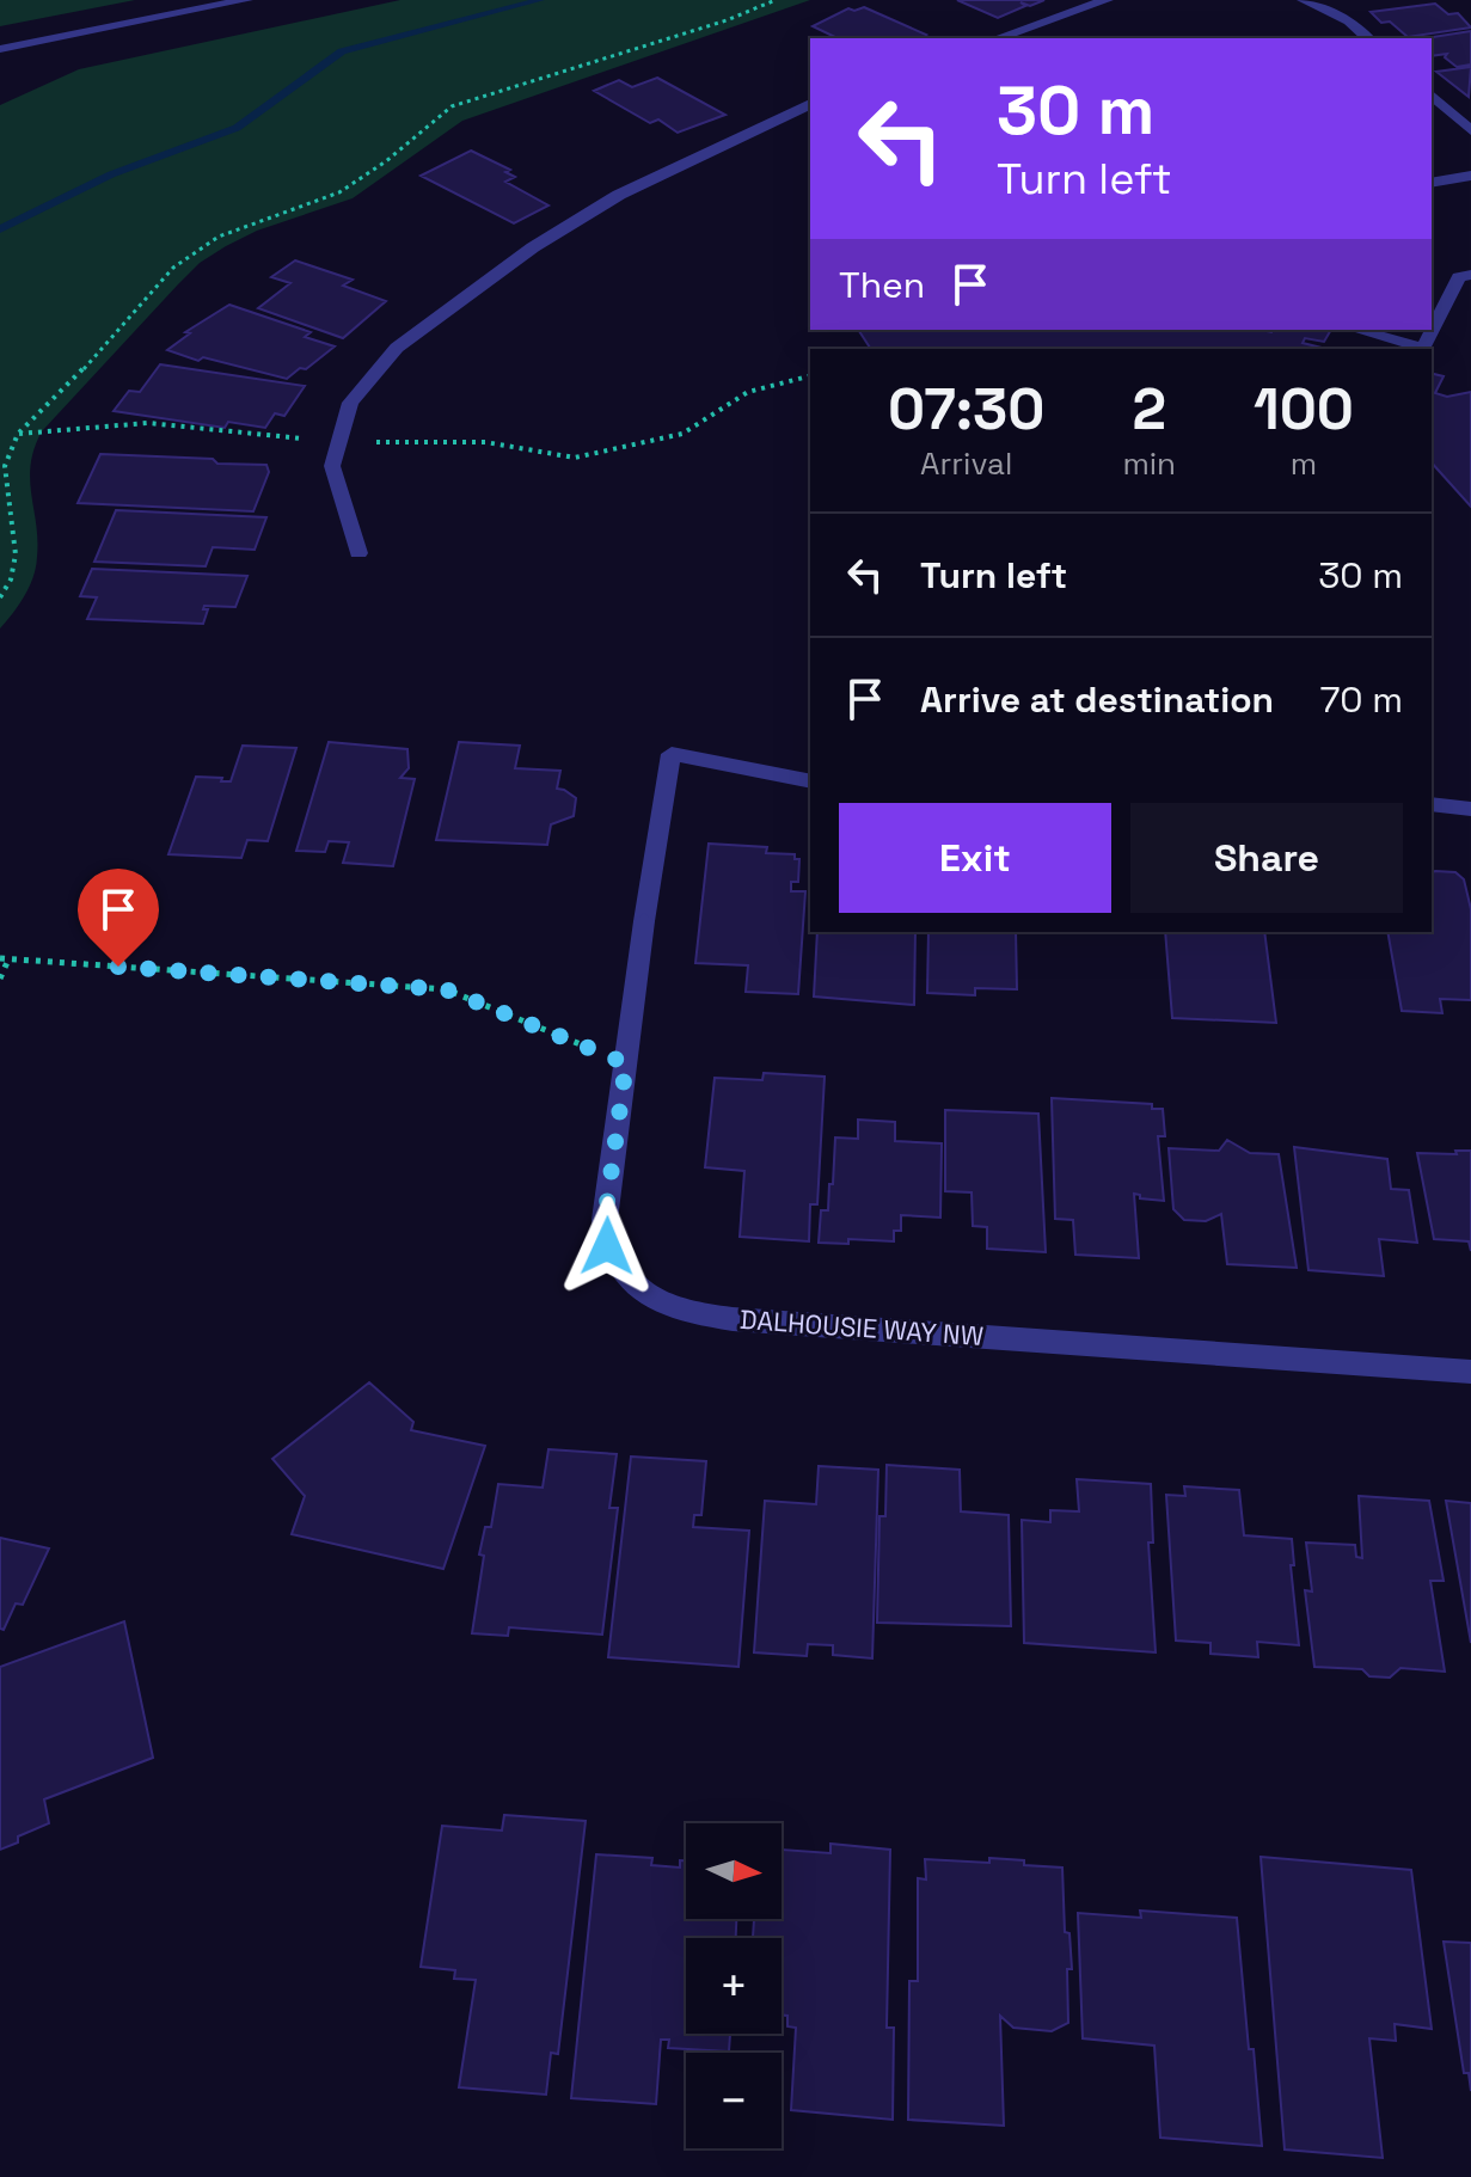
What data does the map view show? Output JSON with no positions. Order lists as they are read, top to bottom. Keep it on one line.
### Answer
{"streets":{"street":["DALHOUSIE WAY NW"]},"north":"right","page":{"turn":["30 m","Turn left"],"then":"Then","eta":["07:30","Arrival","2","min","100","m"],"list":[{"name":"Turn left","value":"30 m"},{"name":"Arrive at destination","value":"70 m"}],"buttons":["Exit","Share"],"map_buttons":["+","−"]}}
